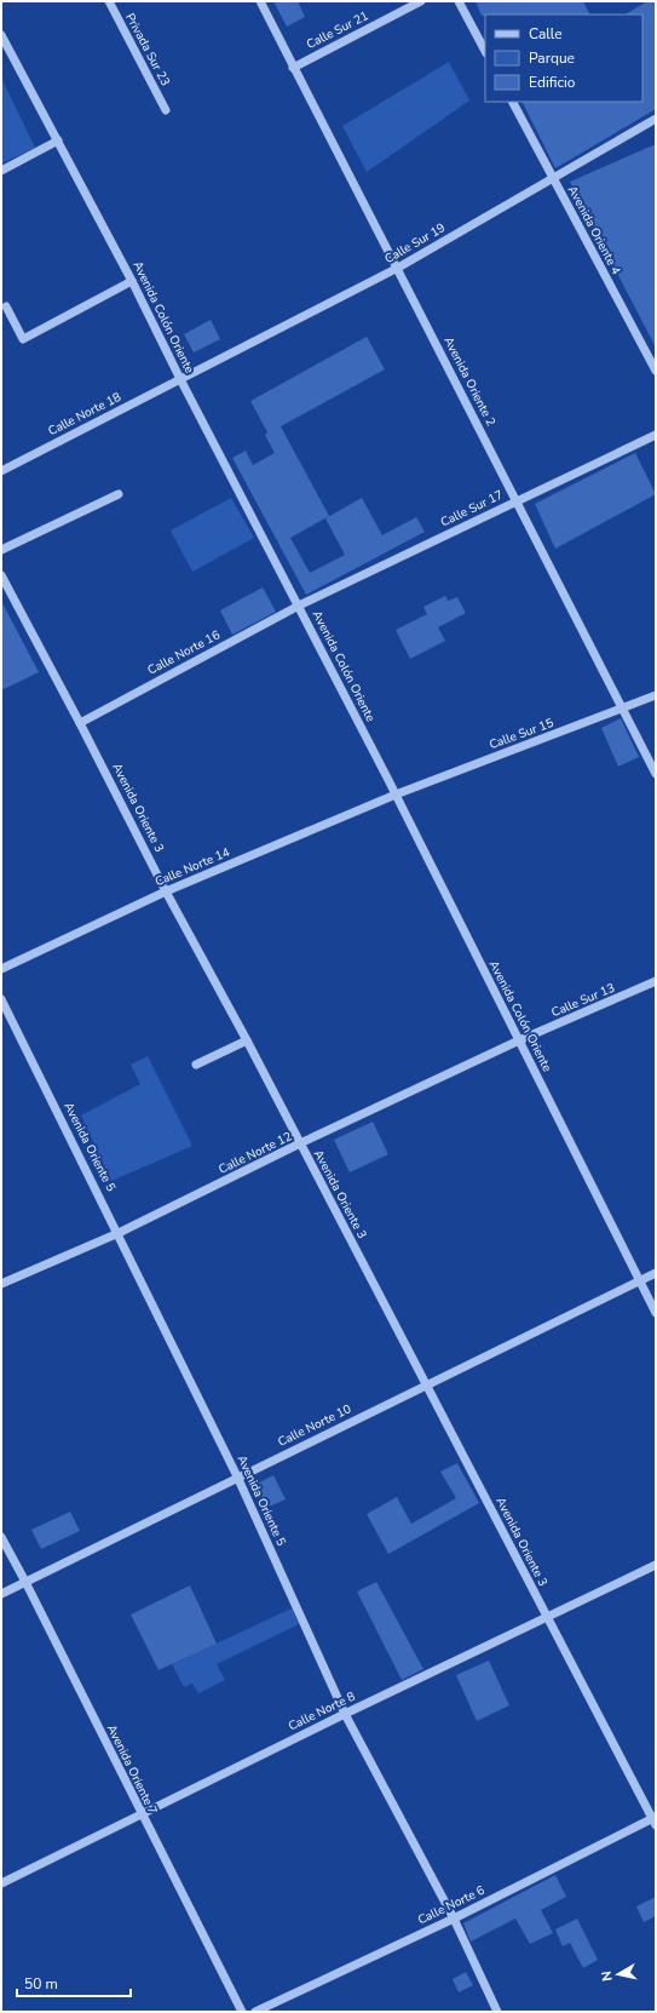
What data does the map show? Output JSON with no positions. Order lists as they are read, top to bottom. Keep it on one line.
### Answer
{"streets":{"street":["Calle Sur 21","Privada Sur 23","Avenida Oriente 4","Calle Sur 19","Avenida Colón Oriente","Avenida Oriente 2","Calle Norte 18","Calle Sur 17","Calle Norte 16","Calle Sur 15","Avenida Oriente 3","Calle Norte 14","Calle Sur 13","Avenida Oriente 5","Calle Norte 12","Calle Norte 10","Calle Norte 8","Avenida Oriente 7","Calle Norte 6"]},"crossings":[["Calle Sur 21","Avenida Oriente 2"],["Avenida Oriente 4","Calle Sur 19"],["Calle Sur 19","Avenida Colón Oriente"],["Calle Sur 19","Avenida Oriente 2"],["Calle Sur 19","Calle Norte 18"],["Avenida Colón Oriente","Calle Norte 18"],["Avenida Colón Oriente","Calle Sur 17"],["Avenida Colón Oriente","Calle Norte 16"],["Avenida Colón Oriente","Calle Sur 15"],["Avenida Colón Oriente","Calle Norte 14"],["Avenida Colón Oriente","Calle Sur 13"],["Avenida Colón Oriente","Calle Norte 12"],["Avenida Colón Oriente","Calle Norte 10"],["Avenida Oriente 2","Calle Sur 17"],["Avenida Oriente 2","Calle Sur 15"],["Calle Sur 17","Calle Norte 16"],["Calle Norte 16","Avenida Oriente 3"],["Calle Sur 15","Calle Norte 14"],["Avenida Oriente 3","Calle Norte 14"],["Avenida Oriente 3","Calle Norte 12"],["Avenida Oriente 3","Calle Norte 10"],["Avenida Oriente 3","Calle Norte 8"],["Avenida Oriente 3","Calle Norte 6"],["Calle Sur 13","Calle Norte 12"],["Avenida Oriente 5","Calle Norte 12"],["Avenida Oriente 5","Calle Norte 10"],["Avenida Oriente 5","Calle Norte 8"],["Avenida Oriente 5","Calle Norte 6"],["Calle Norte 10","Avenida Oriente 7"],["Calle Norte 8","Avenida Oriente 7"]],"legend":["Calle","Parque","Edificio"],"scale_bar":"50 m","north":"left"}
